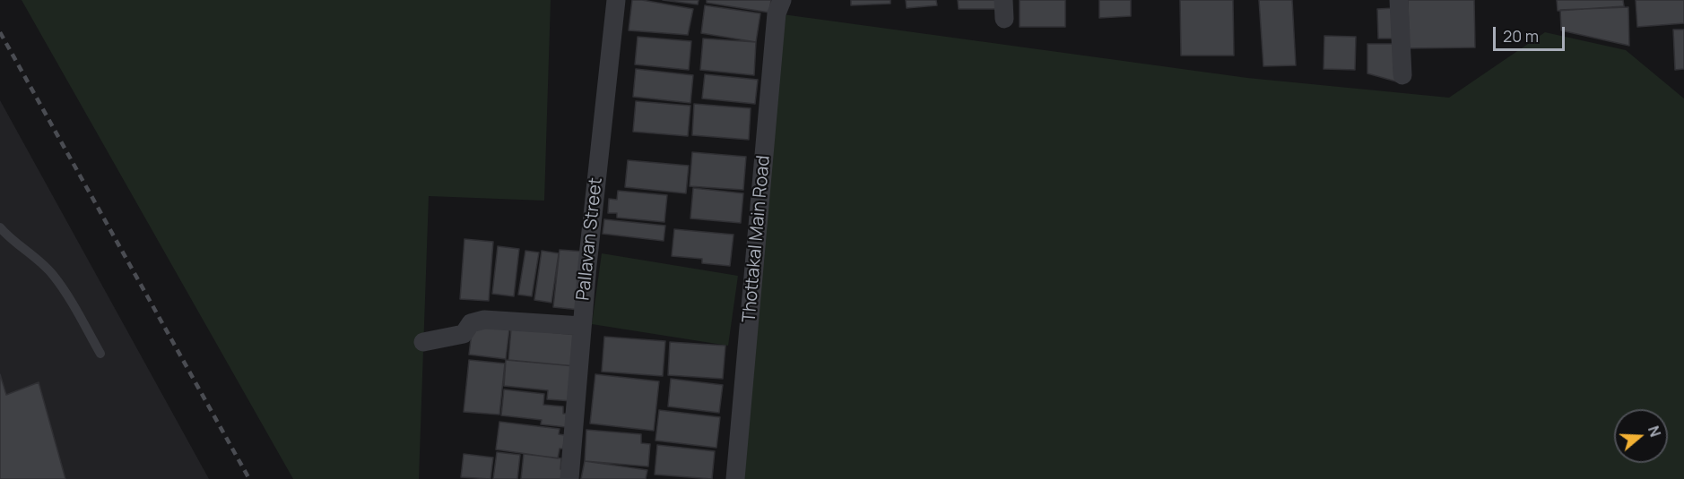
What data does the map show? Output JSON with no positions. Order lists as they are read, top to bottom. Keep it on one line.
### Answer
{"streets":{"street":["Pallavan Street","Thottakal Main Road"]},"scale_bar":"20 m","north":"right"}
